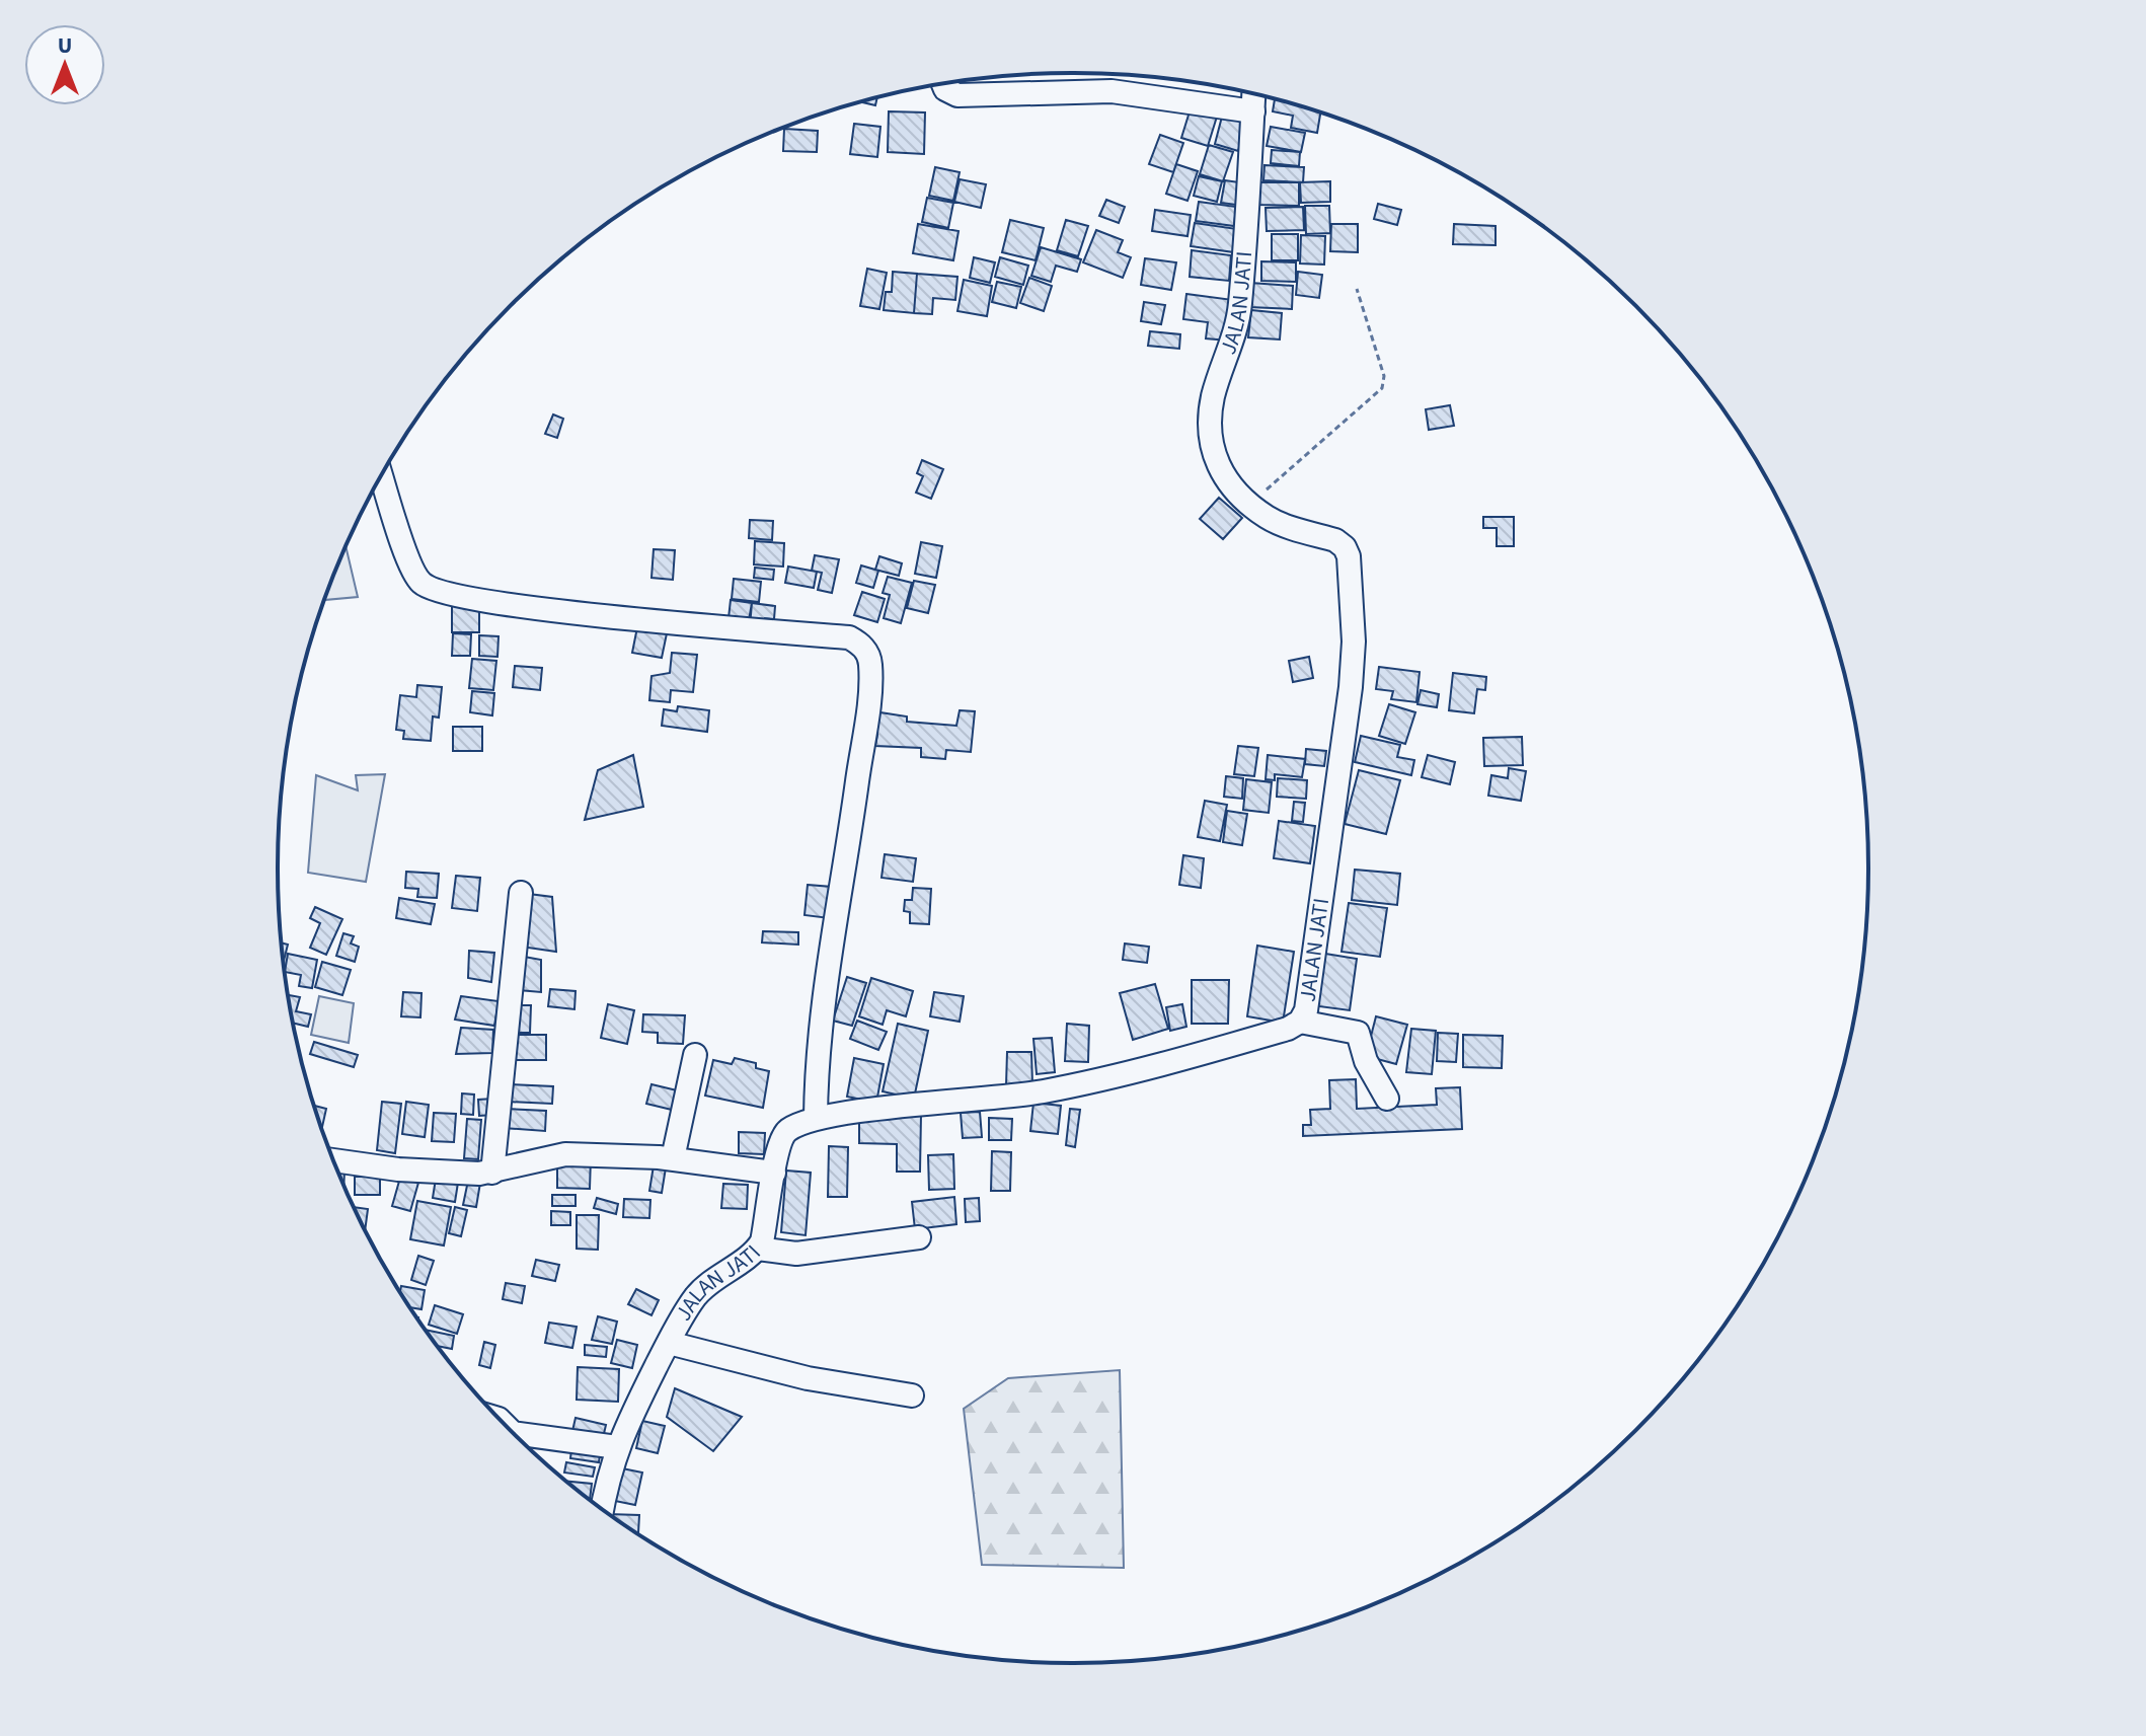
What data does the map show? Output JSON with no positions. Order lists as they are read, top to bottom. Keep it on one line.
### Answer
{"streets":{"street":["JALAN JATI"]},"north":"top"}
